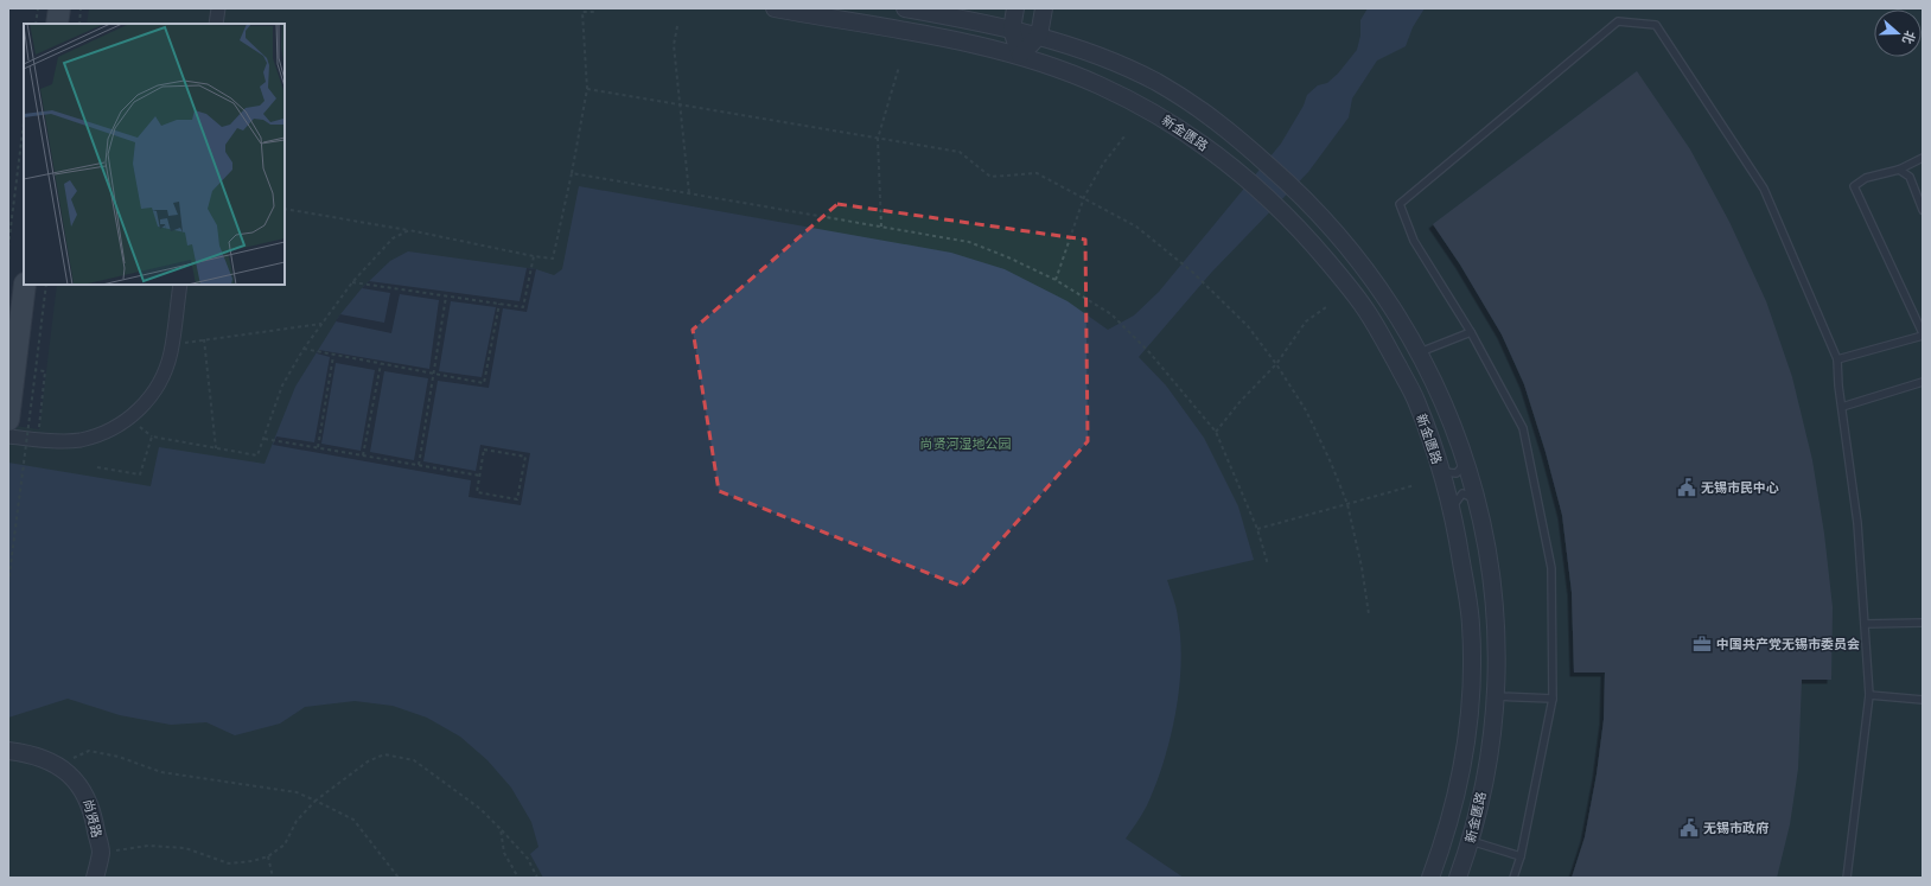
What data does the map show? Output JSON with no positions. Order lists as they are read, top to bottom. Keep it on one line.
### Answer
{"streets":{"street":["新金匮路","尚贤路"]},"parks":["尚贤河湿地公园"],"places":{"public building":["无锡市民中心","无锡市政府"],"office":["中国共产党无锡市委员会"]},"north":"right"}
